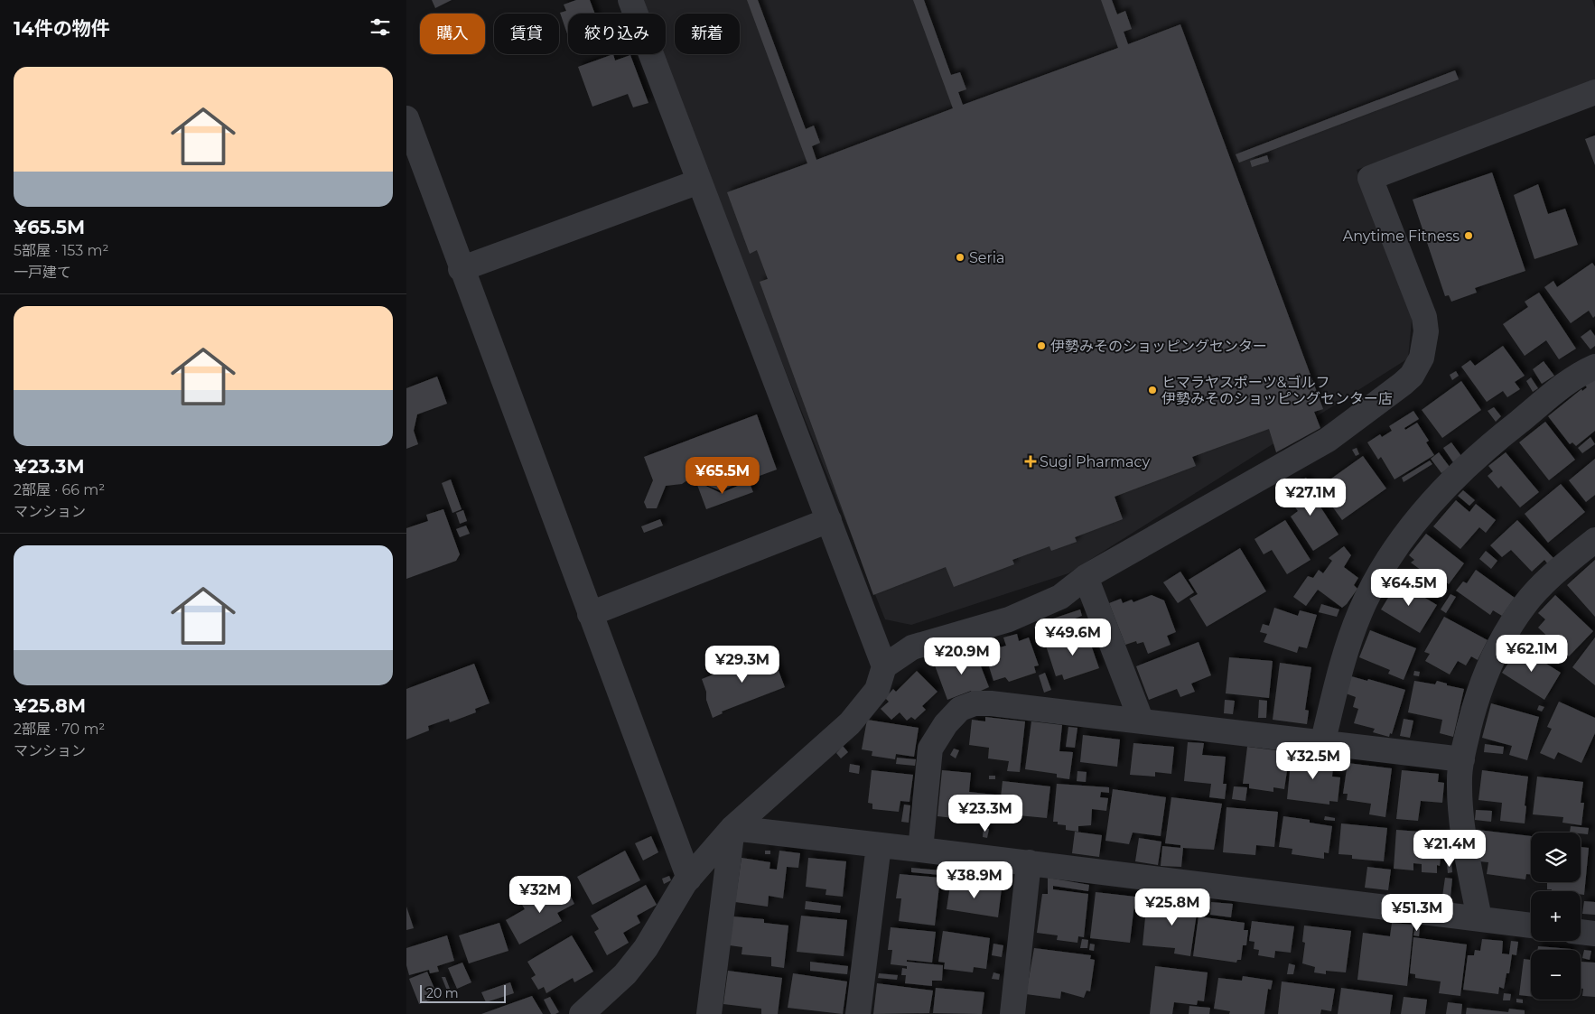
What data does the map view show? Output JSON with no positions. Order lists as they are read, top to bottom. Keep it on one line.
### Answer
{"places":{"other":["Anytime Fitness","Seria","伊勢みそのショッピングセンター","ヒマラヤスポーツ&ゴルフ 伊勢みそのショッピングセンター店"],"health":["Sugi Pharmacy"]},"scale_bar":"20 m","page":{"heading":"14件の物件","chip":["購入","賃貸","絞り込み","新着"],"list":[{"name":"¥65.5M","note":"5部屋 · 153 m² · 一戸建て"},{"name":"¥23.3M","note":"2部屋 · 66 m² · マンション"},{"name":"¥25.8M","note":"2部屋 · 70 m² · マンション"}],"price":["¥65.5M","¥27.1M","¥64.5M","¥49.6M","¥62.1M","¥20.9M","¥29.3M","¥32.5M","¥23.3M","¥21.4M","¥38.9M","¥32M","¥25.8M","¥51.3M"],"map_buttons":["+","−"],"scale":"20 m"}}
